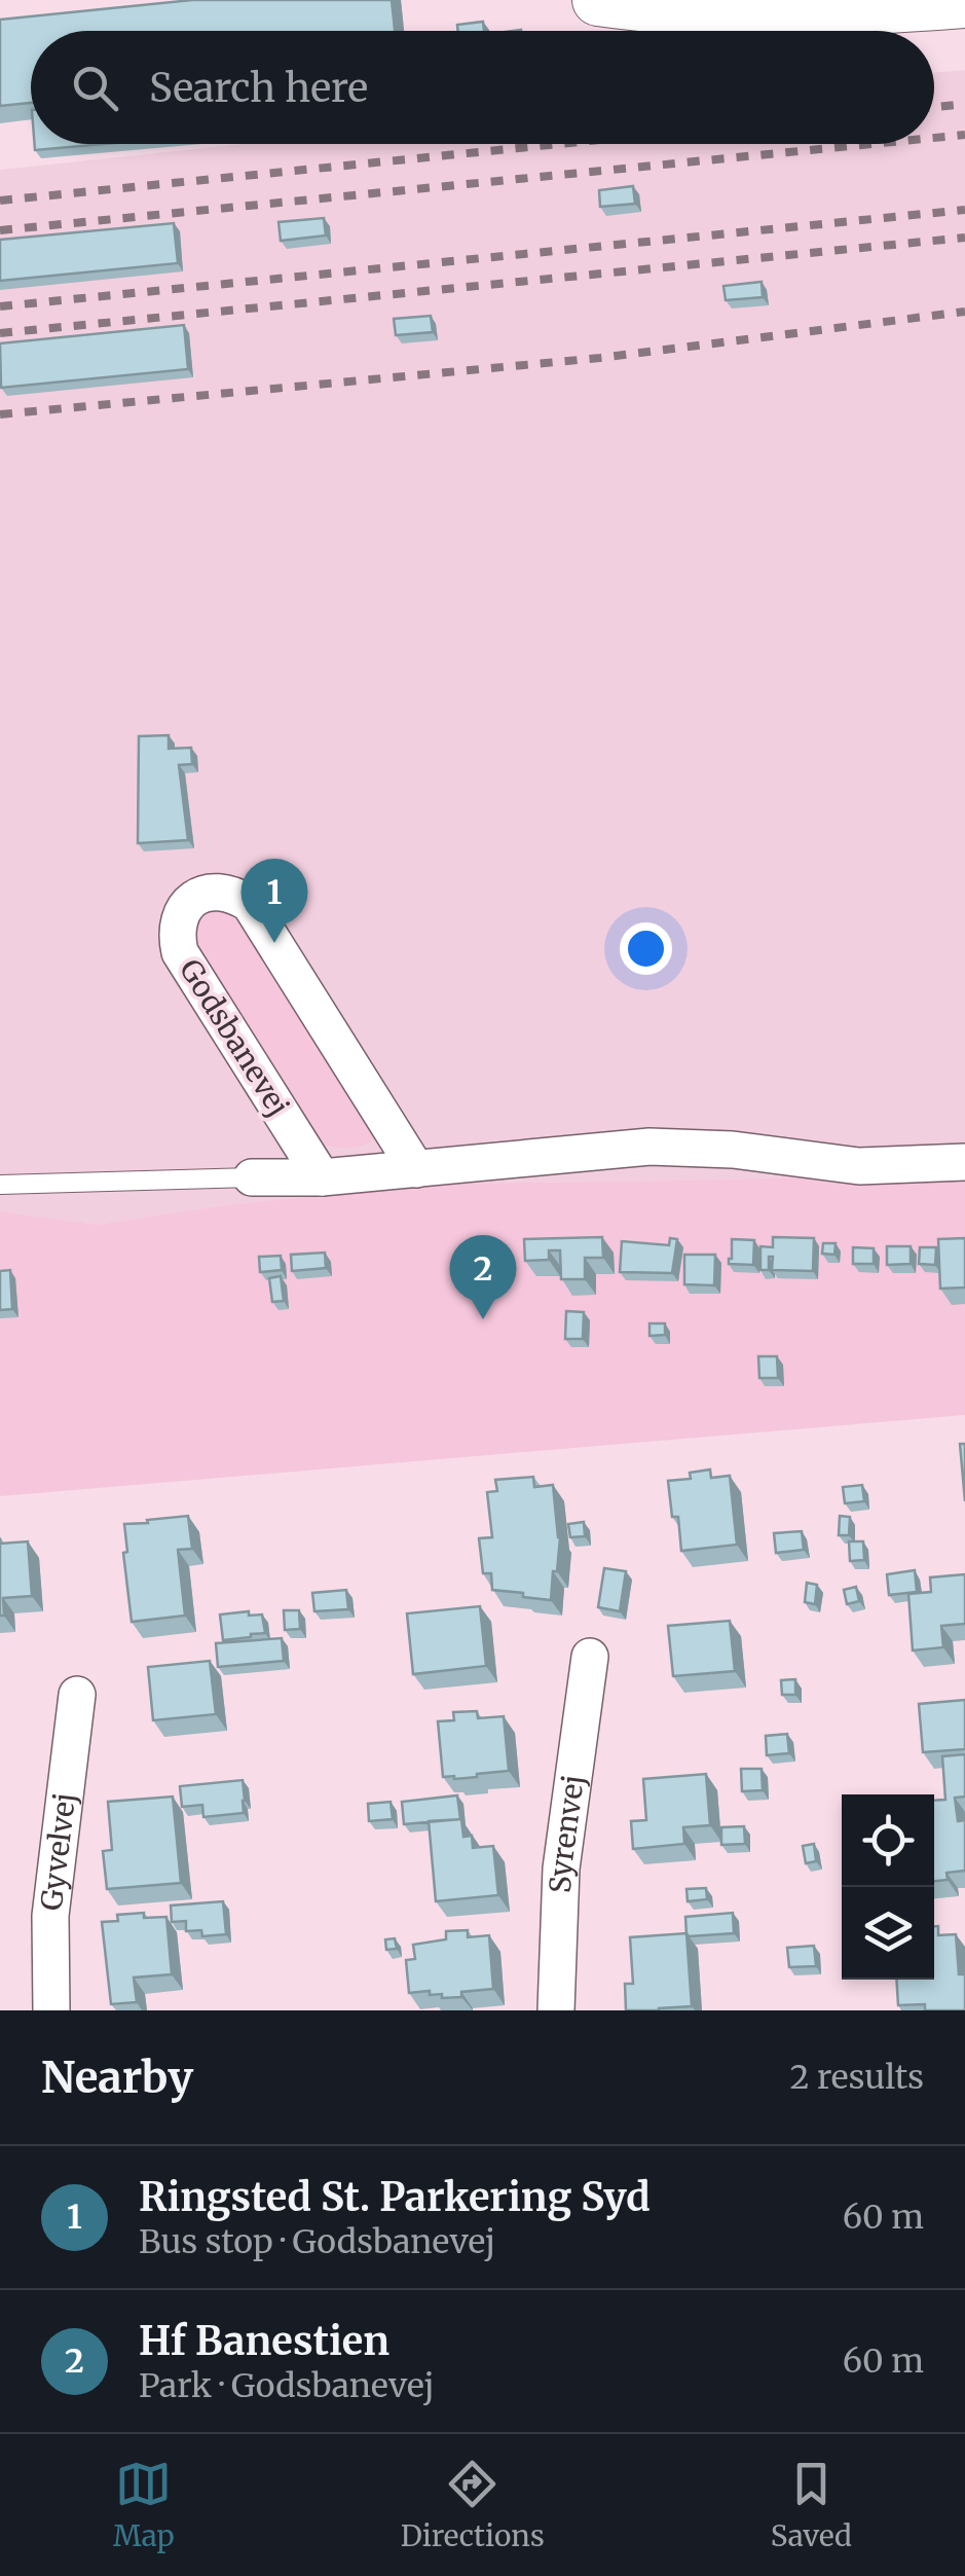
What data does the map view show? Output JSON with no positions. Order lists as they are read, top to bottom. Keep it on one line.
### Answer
{"streets":{"street":["Godsbanevej","Syrenvej","Gyvelvej"]},"page":{"search":"Search here","pins":["1","2"],"heading":["Nearby","2 results"],"list":[{"mark":"1","name":"Ringsted St. Parkering Syd","note":"Bus stop · Godsbanevej","value":"60 m"},{"mark":"2","name":"Hf Banestien","note":"Park · Godsbanevej","value":"60 m"}],"nav":["Map","Directions","Saved"]}}
